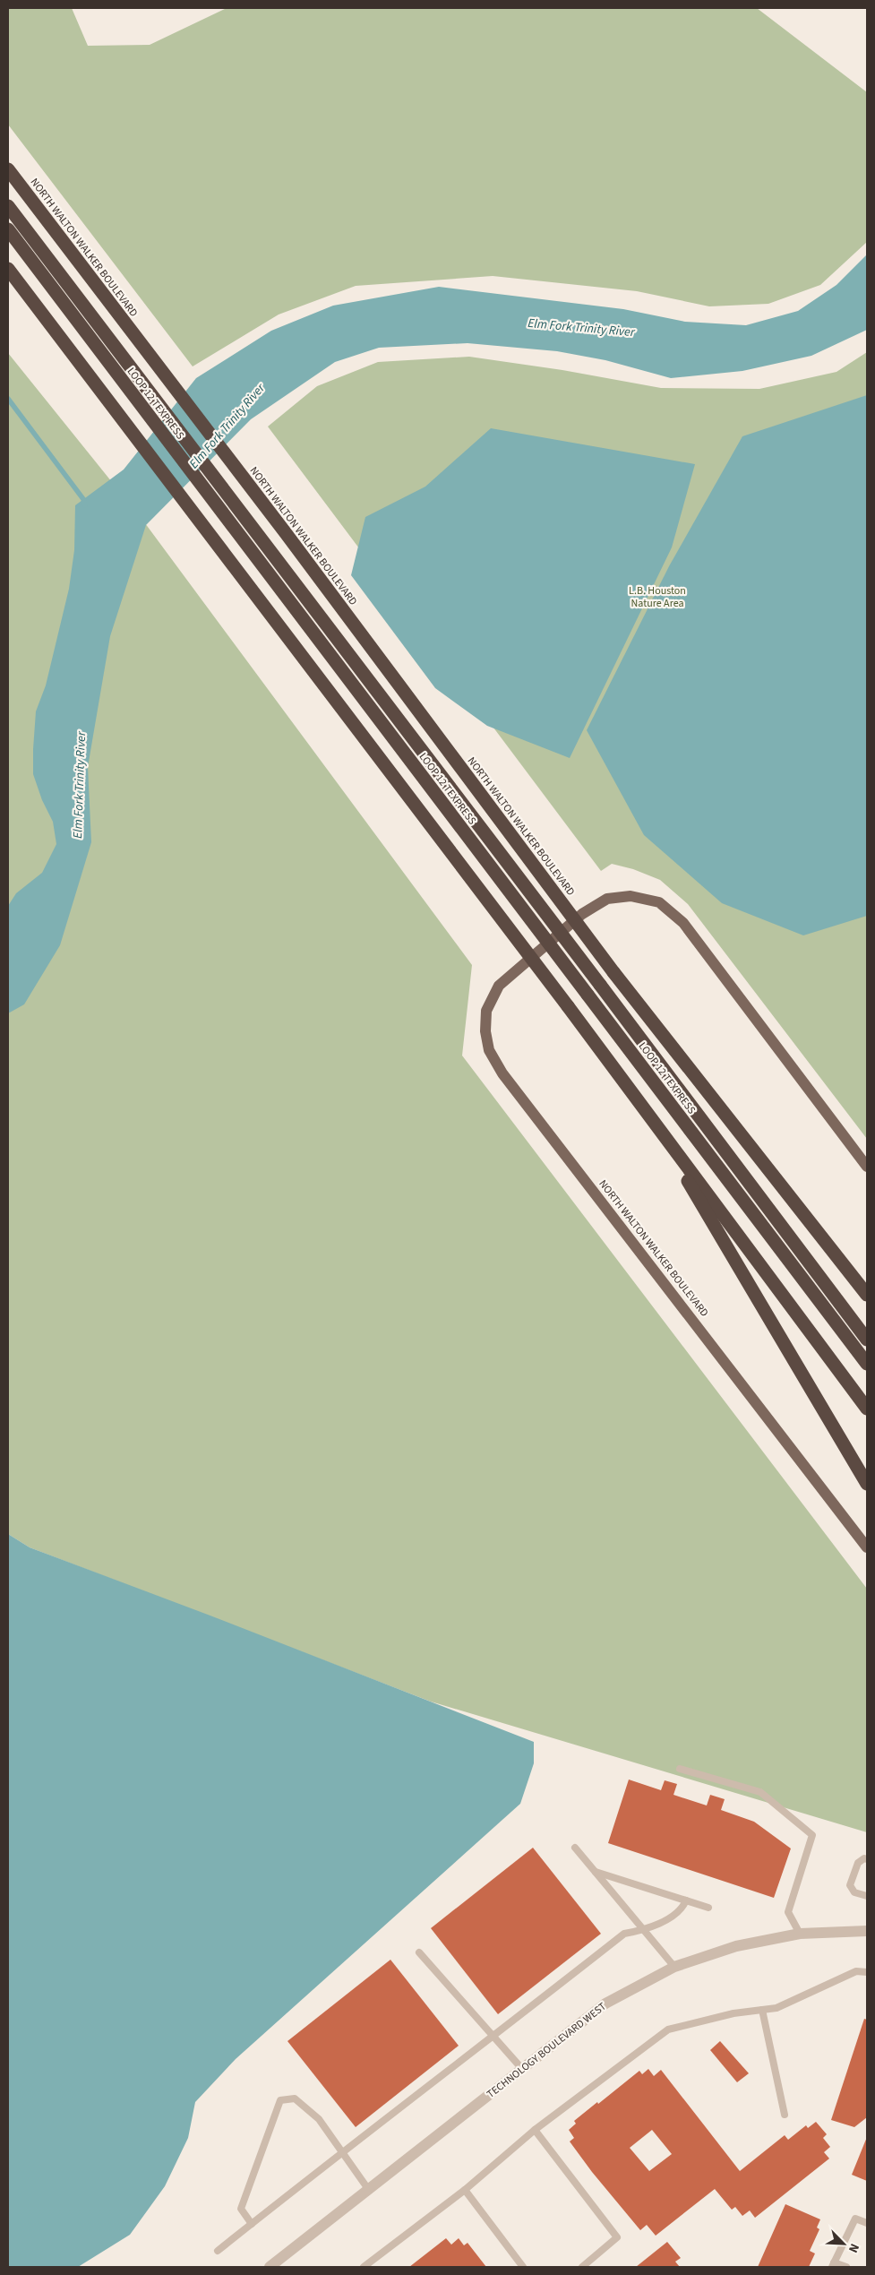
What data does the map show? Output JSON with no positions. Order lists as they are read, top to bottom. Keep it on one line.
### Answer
{"streets":{"highway":["NORTH WALTON WALKER BOULEVARD","LOOP 12 TEXPRESS"],"street":["TECHNOLOGY BOULEVARD WEST"]},"water":["Elm Fork Trinity River"],"parks":["L.B. Houston Nature Area"],"north":"bottom right"}
